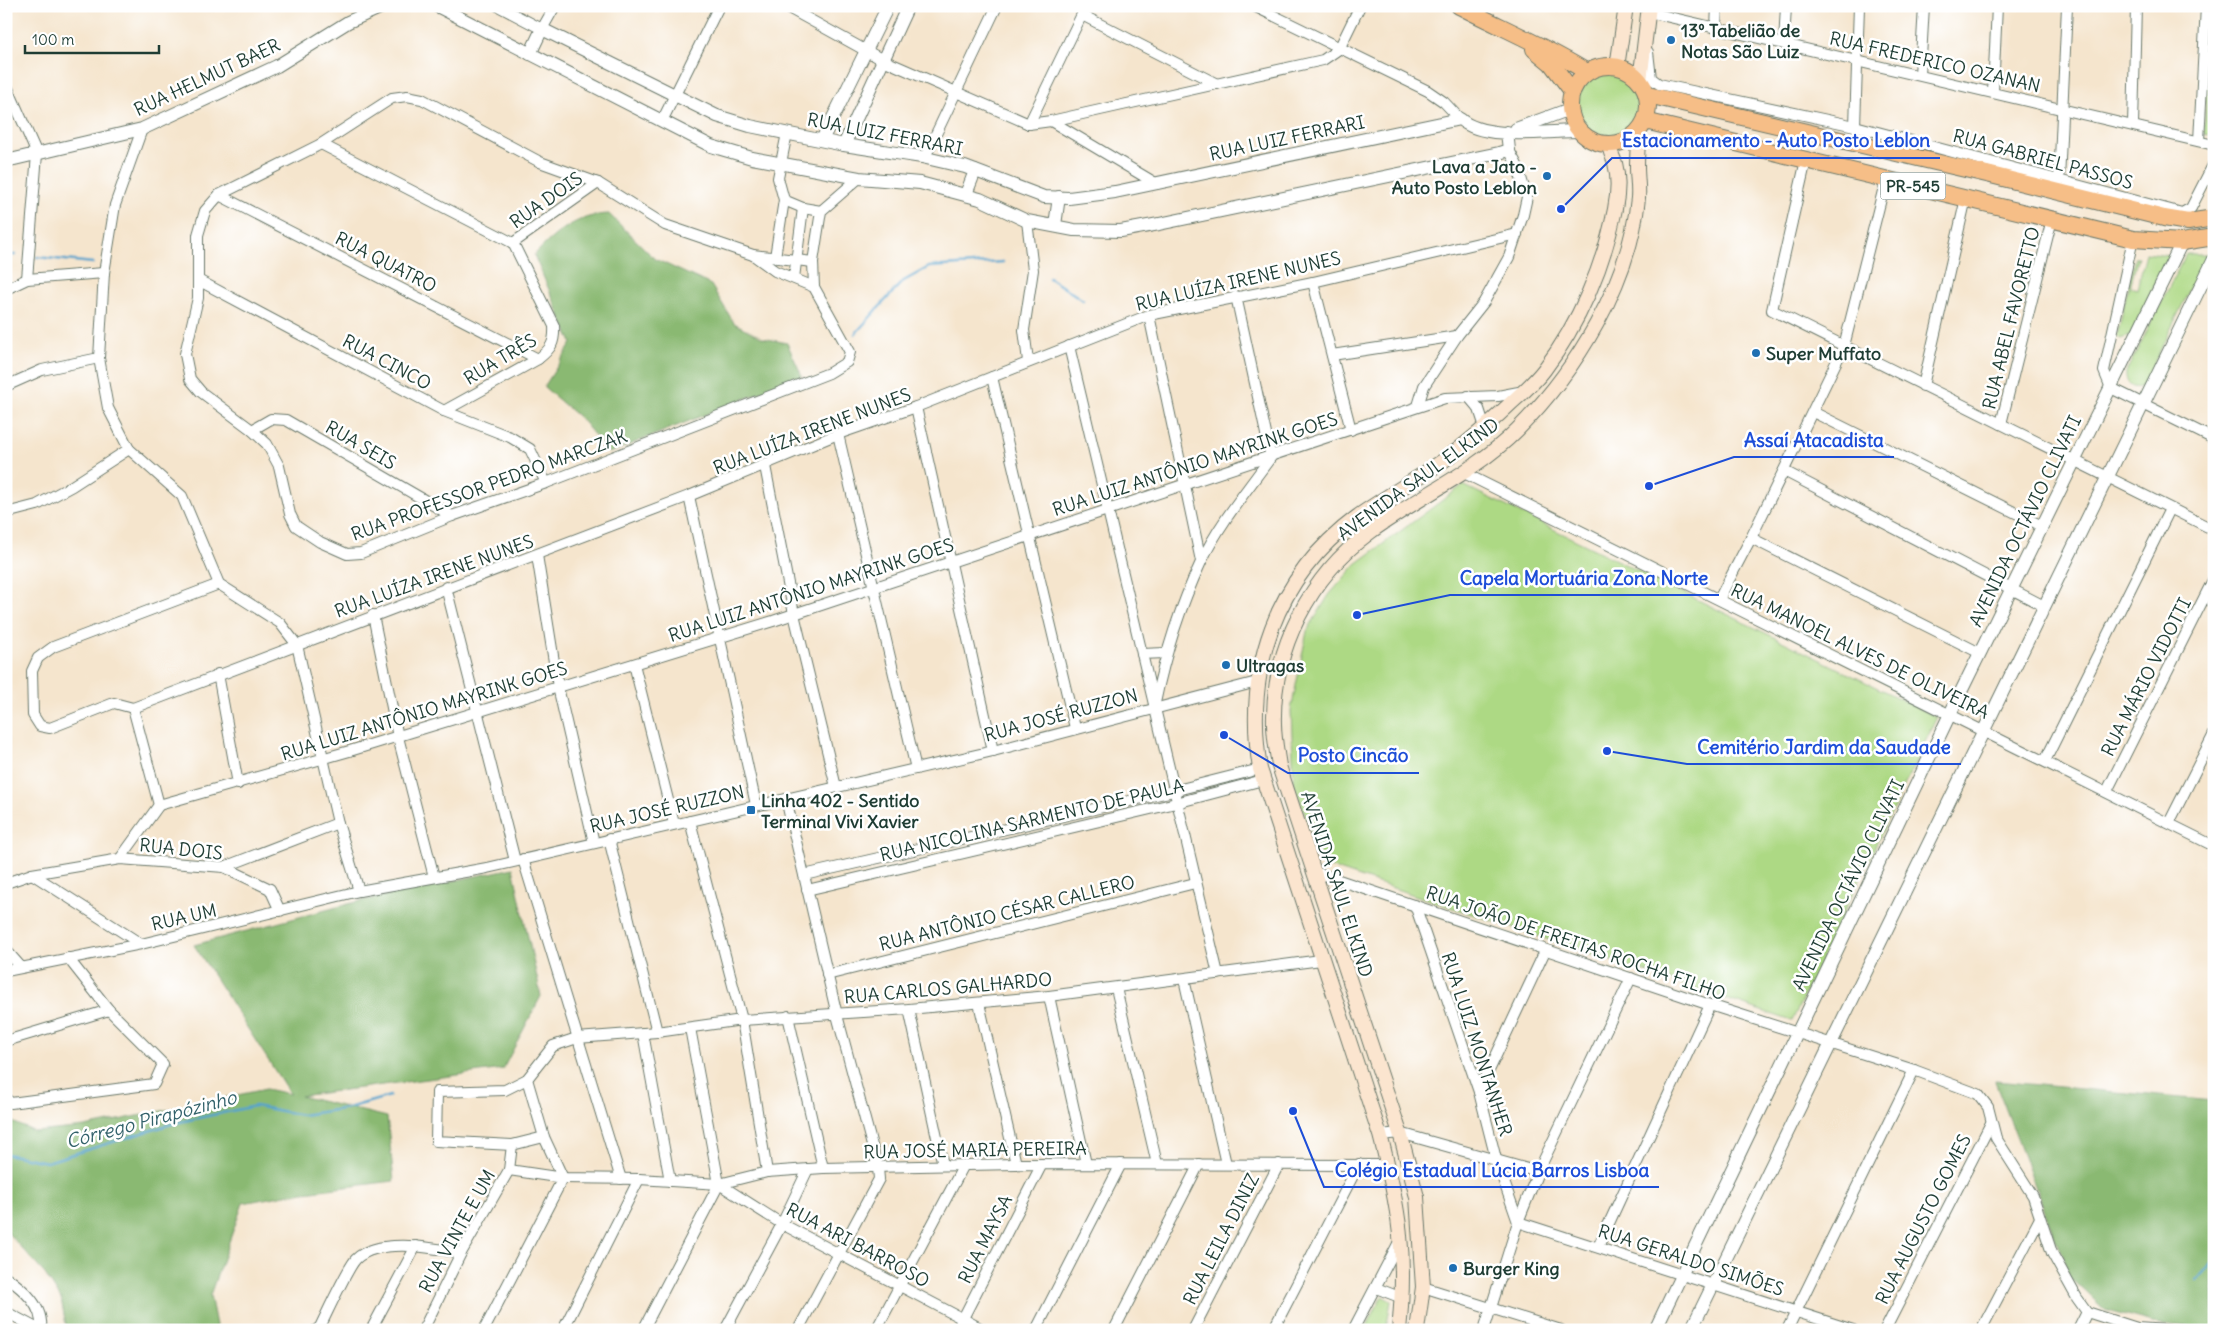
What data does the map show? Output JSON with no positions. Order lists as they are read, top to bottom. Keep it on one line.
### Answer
{"streets":{"highway":["PR-545"],"main road":["AVENIDA SAUL ELKIND"],"street":["RUA FREDERICO OZANAN","RUA HELMUT BAER","RUA LUIZ FERRARI","RUA GABRIEL PASSOS","RUA DOIS","RUA QUATRO","RUA LUÍZA IRENE NUNES","RUA ABEL FAVORETTO","RUA TRÊS","RUA CINCO","RUA SEIS","RUA LUIZ ANTÔNIO MAYRINK GOES","RUA PROFESSOR PEDRO MARCZAK","AVENIDA OCTÁVIO CLIVATI","RUA MANOEL ALVES DE OLIVEIRA","RUA MÁRIO VIDOTTI","RUA JOSÉ RUZZON","RUA NICOLINA SARMENTO DE PAULA","RUA ANTÔNIO CÉSAR CALLERO","RUA UM","RUA JOÃO DE FREITAS ROCHA FILHO","RUA CARLOS GALHARDO","RUA LUIZ MONTANHER","RUA JOSÉ MARIA PEREIRA","RUA AUGUSTO GOMES","RUA VINTE E UM","RUA MAYSA","RUA LEILA DINIZ","RUA ARI BARROSO","RUA GERALDO SIMÕES"]},"crossings":[["RUA FREDERICO OZANAN","RUA GABRIEL PASSOS"],["PR-545","RUA ABEL FAVORETTO"],["PR-545","AVENIDA SAUL ELKIND"],["PR-545","AVENIDA OCTÁVIO CLIVATI"],["RUA DOIS","RUA TRÊS"],["RUA DOIS","RUA PROFESSOR PEDRO MARCZAK"],["RUA DOIS","RUA UM"],["RUA QUATRO","RUA TRÊS"],["RUA QUATRO","RUA PROFESSOR PEDRO MARCZAK"],["RUA TRÊS","RUA CINCO"],["RUA CINCO","RUA PROFESSOR PEDRO MARCZAK"],["RUA SEIS","RUA PROFESSOR PEDRO MARCZAK"],["RUA LUIZ ANTÔNIO MAYRINK GOES","AVENIDA SAUL ELKIND"],["AVENIDA SAUL ELKIND","RUA MANOEL ALVES DE OLIVEIRA"],["AVENIDA SAUL ELKIND","RUA JOSÉ RUZZON"],["AVENIDA SAUL ELKIND","RUA NICOLINA SARMENTO DE PAULA"],["AVENIDA SAUL ELKIND","RUA JOÃO DE FREITAS ROCHA FILHO"],["AVENIDA SAUL ELKIND","RUA CARLOS GALHARDO"],["AVENIDA SAUL ELKIND","RUA JOSÉ MARIA PEREIRA"],["AVENIDA OCTÁVIO CLIVATI","RUA MANOEL ALVES DE OLIVEIRA"],["AVENIDA OCTÁVIO CLIVATI","RUA JOÃO DE FREITAS ROCHA FILHO"],["AVENIDA OCTÁVIO CLIVATI","RUA GERALDO SIMÕES"],["RUA MANOEL ALVES DE OLIVEIRA","RUA MÁRIO VIDOTTI"],["RUA JOSÉ RUZZON","RUA UM"],["RUA JOÃO DE FREITAS ROCHA FILHO","RUA LUIZ MONTANHER"],["RUA JOÃO DE FREITAS ROCHA FILHO","RUA AUGUSTO GOMES"],["RUA LUIZ MONTANHER","RUA GERALDO SIMÕES"],["RUA JOSÉ MARIA PEREIRA","RUA VINTE E UM"],["RUA JOSÉ MARIA PEREIRA","RUA MAYSA"],["RUA JOSÉ MARIA PEREIRA","RUA LEILA DINIZ"],["RUA JOSÉ MARIA PEREIRA","RUA ARI BARROSO"],["RUA MAYSA","RUA ARI BARROSO"]],"water":["Córrego Pirapózinho"],"places":{"other":["13º Tabelião de Notas São Luiz","Lava a Jato - Auto Posto Leblon","Estacionamento - Auto Posto Leblon","Super Muffato","Assaí Atacadista","Capela Mortuária Zona Norte","Ultragas","Posto Cincão","Cemitério Jardim da Saudade","Colégio Estadual Lúcia Barros Lisboa","Burger King"],"transit":["Linha 402 - Sentido Terminal Vivi Xavier"]},"scale_bar":"100 m"}
